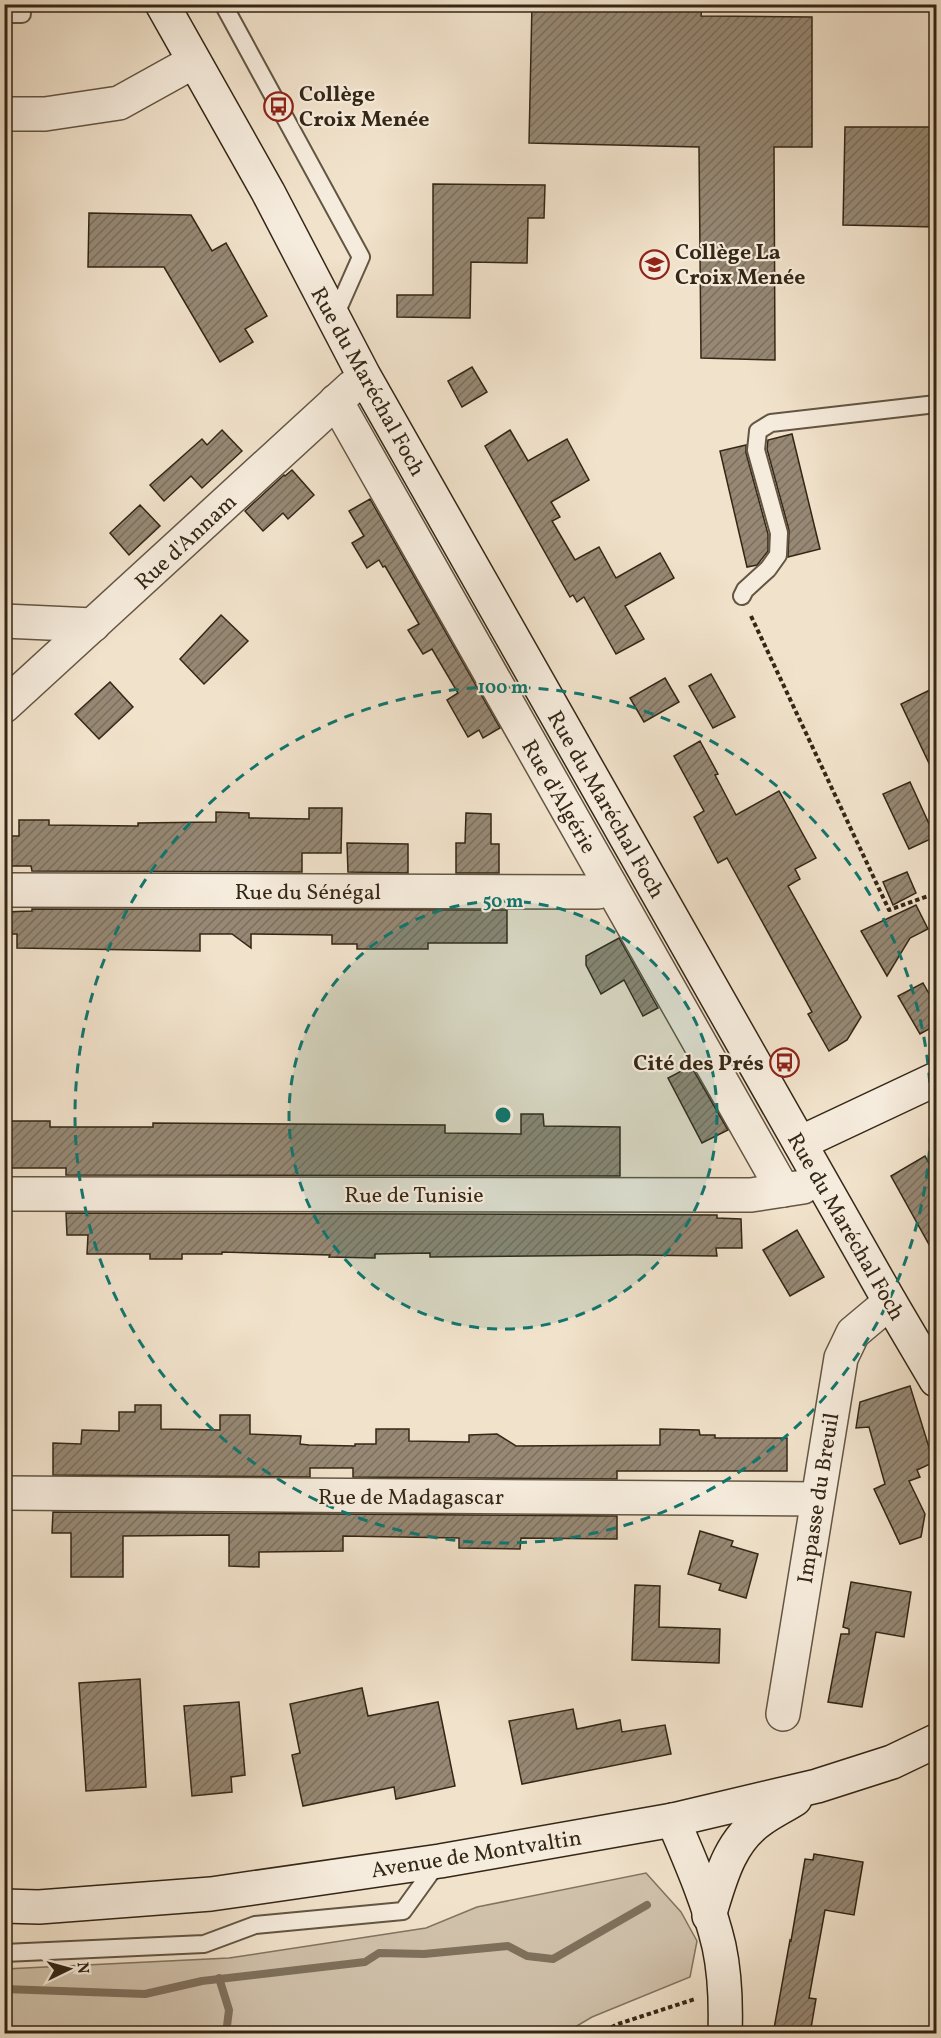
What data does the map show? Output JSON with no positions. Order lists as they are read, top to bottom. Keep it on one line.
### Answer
{"streets":{"street":["Rue du Maréchal Foch","Rue d'Annam","Rue d'Algérie","Rue du Sénégal","Rue de Tunisie","Rue de Madagascar","Impasse du Breuil","Avenue de Montvaltin"]},"crossings":[["Rue du Maréchal Foch","Rue d'Annam"],["Rue du Maréchal Foch","Rue de Tunisie"],["Rue du Maréchal Foch","Impasse du Breuil"],["Rue d'Annam","Rue d'Algérie"],["Rue d'Algérie","Rue du Sénégal"],["Rue d'Algérie","Rue de Tunisie"],["Rue de Madagascar","Impasse du Breuil"]],"places":{"bus stop":["Collège Croix Menée","Cité des Prés"],"school or university":["Collège La Croix Menée"]},"north":"right","rings":["100 m","50 m"]}
